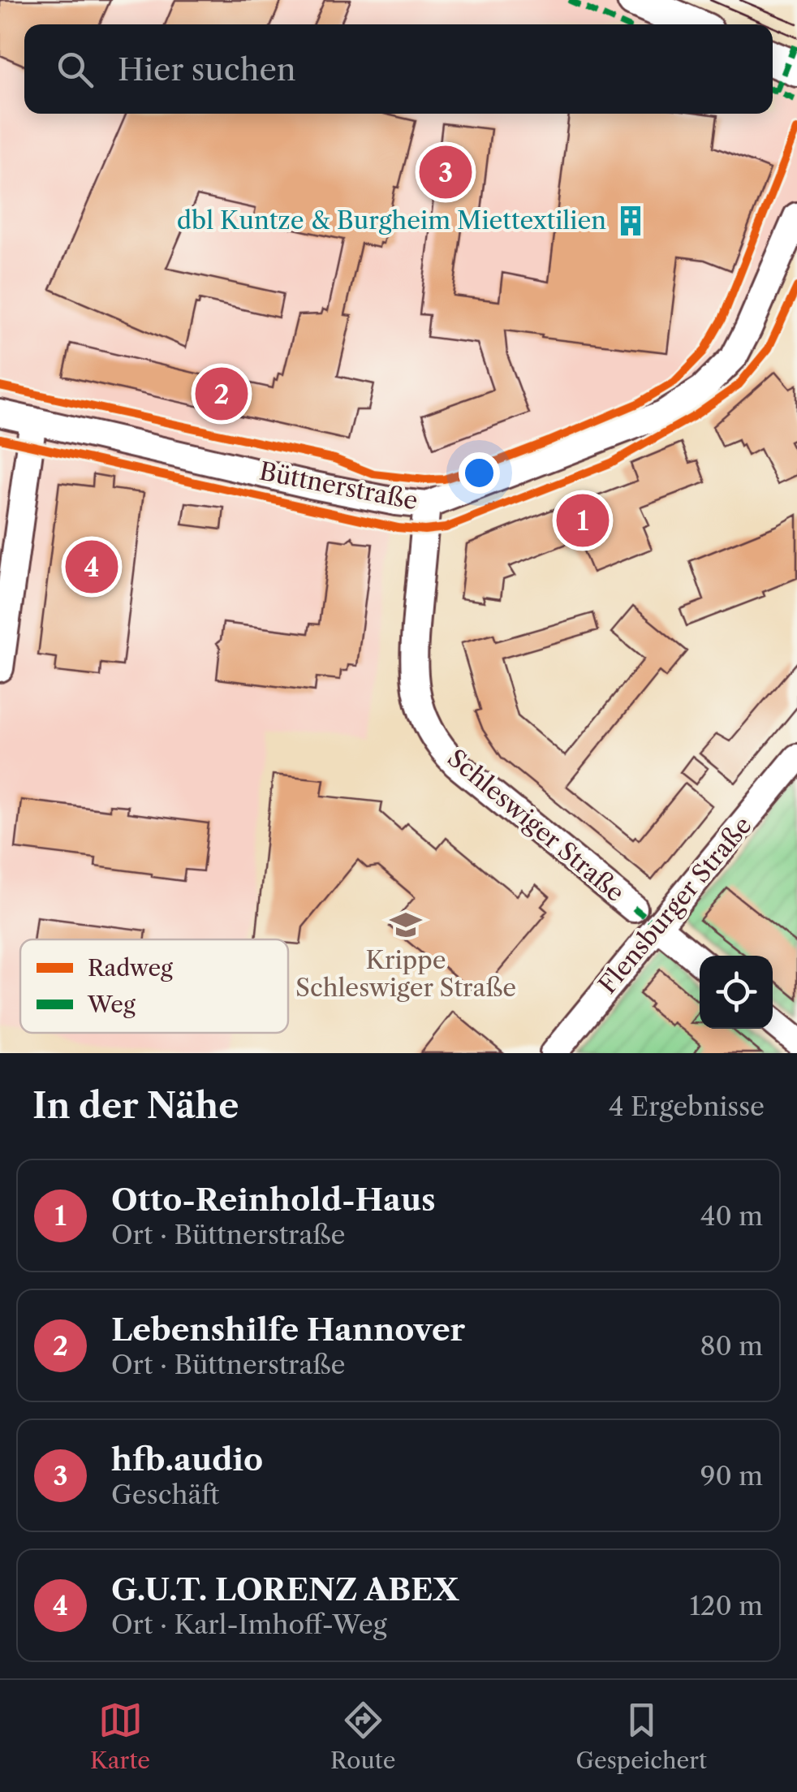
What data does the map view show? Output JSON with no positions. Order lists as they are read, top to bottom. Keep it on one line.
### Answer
{"streets":{"street":["Büttnerstraße","Schleswiger Straße","Flensburger Straße"]},"crossings":[["Büttnerstraße","Schleswiger Straße"]],"places":{"building":["dbl Kuntze & Burgheim Miettextilien"],"school or university":["Krippe Schleswiger Straße"]},"legend":["Radweg","Weg"],"page":{"search":"Hier suchen","pins":["3","2","1","4"],"heading":["In der Nähe","4 Ergebnisse"],"list":[{"mark":"1","name":"Otto-Reinhold-Haus","note":"Ort · Büttnerstraße","value":"40 m"},{"mark":"2","name":"Lebenshilfe Hannover","note":"Ort · Büttnerstraße","value":"80 m"},{"mark":"3","name":"hfb.audio","note":"Geschäft","value":"90 m"},{"mark":"4","name":"G.U.T. LORENZ ABEX","note":"Ort · Karl-Imhoff-Weg","value":"120 m"}],"nav":["Karte","Route","Gespeichert"]}}
